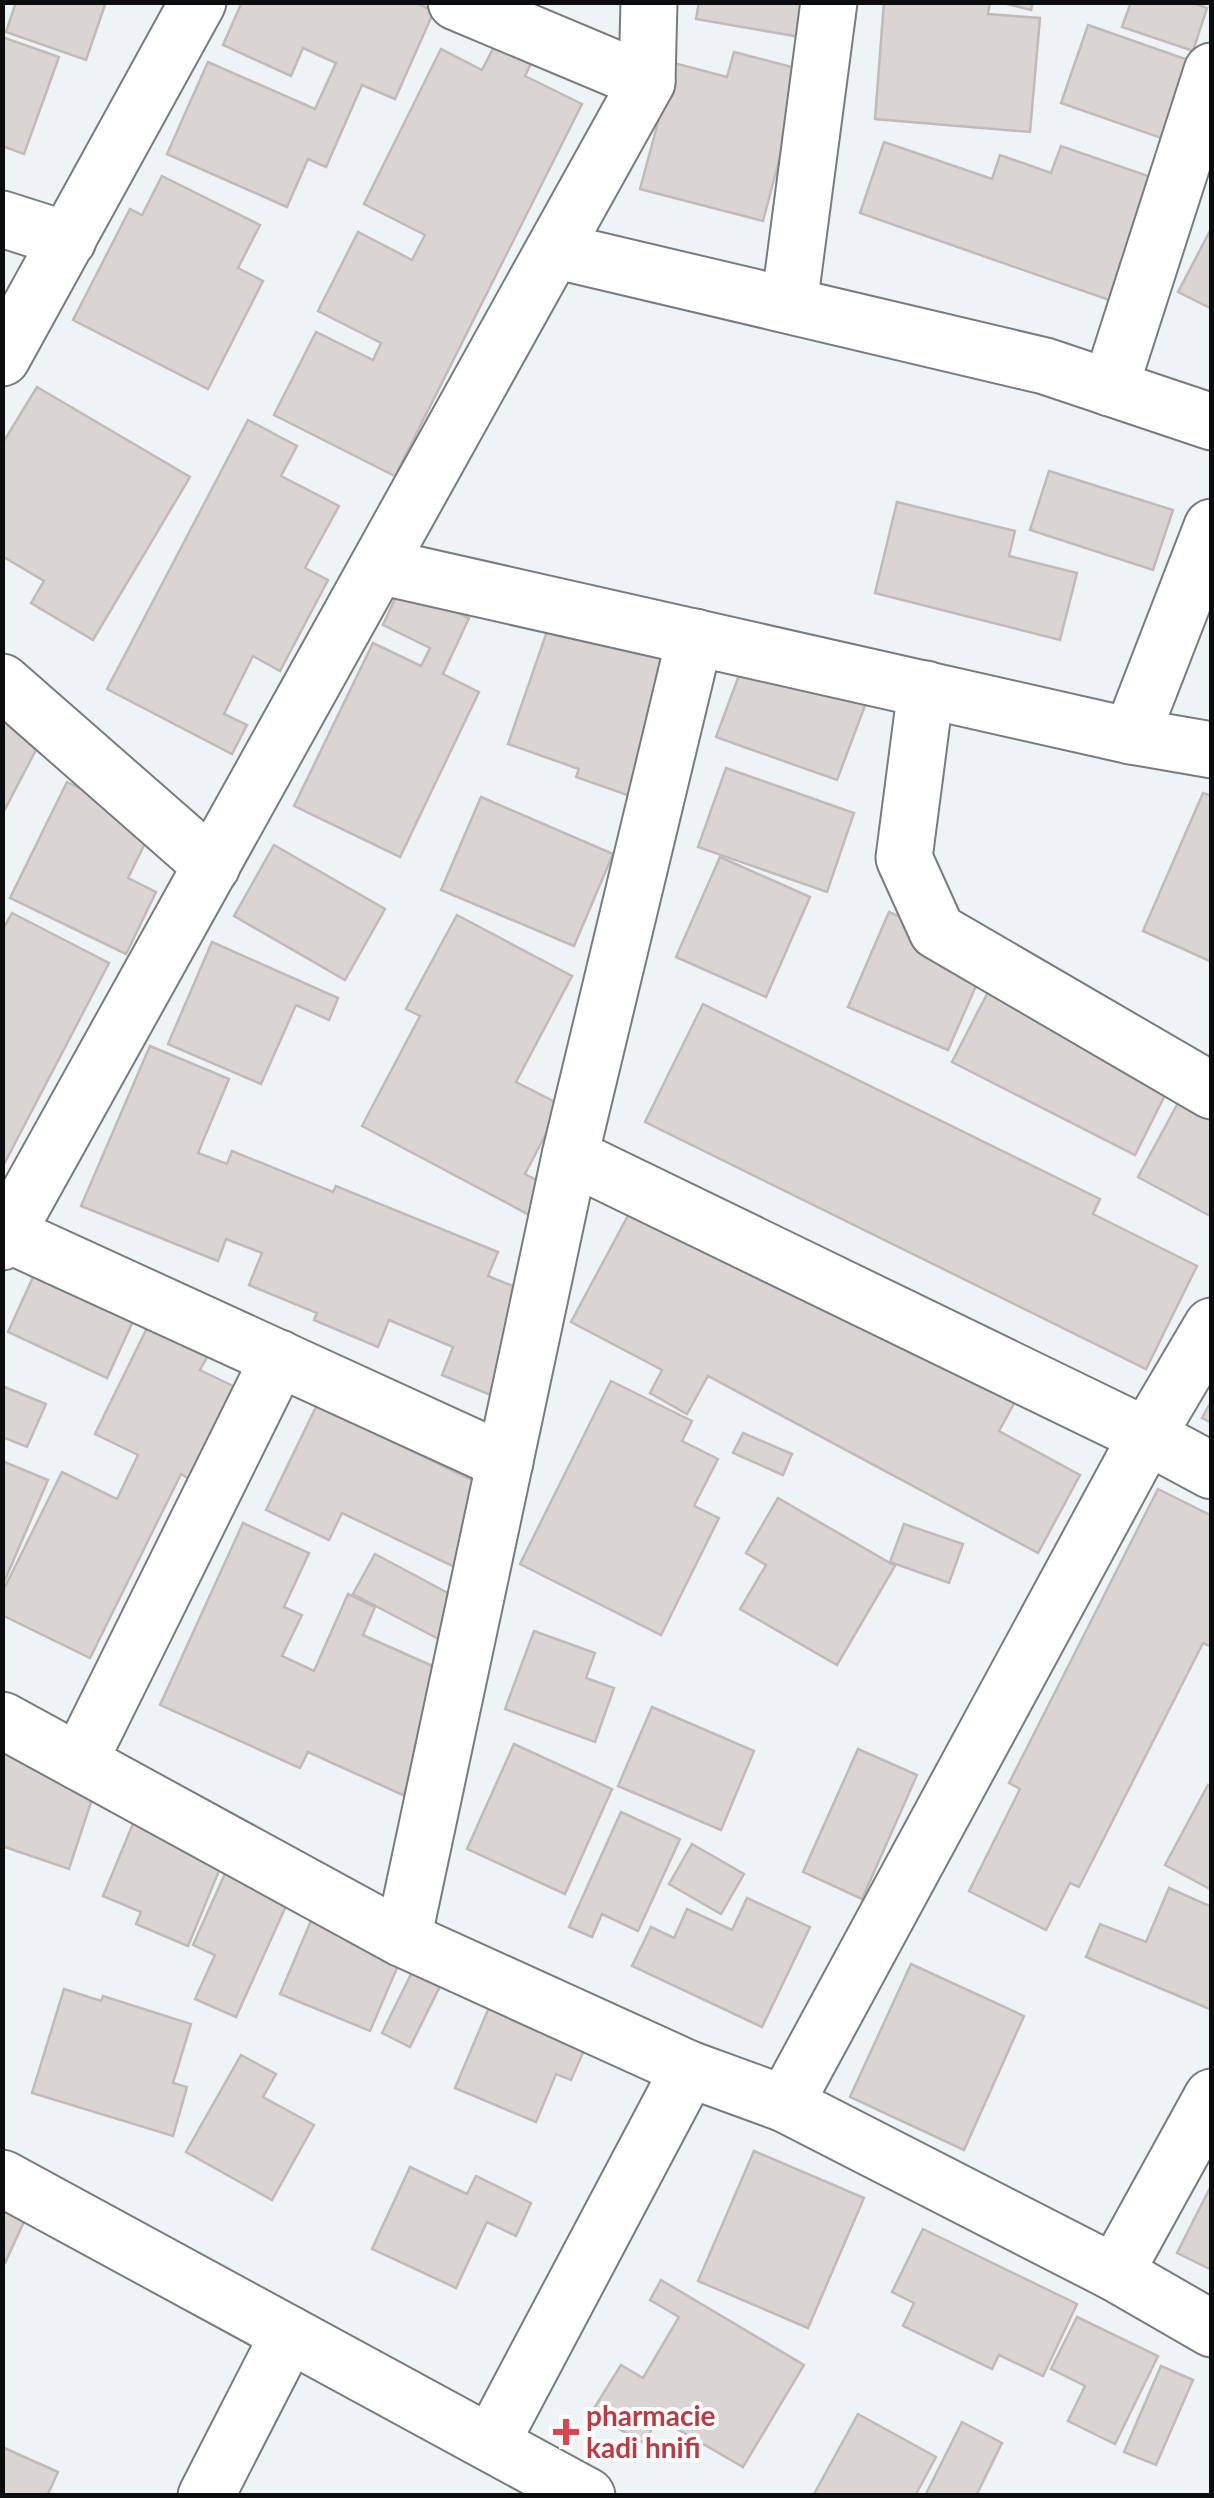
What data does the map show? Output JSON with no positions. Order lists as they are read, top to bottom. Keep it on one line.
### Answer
{"places":{"health":["pharmacie kadi hnifi"]}}
